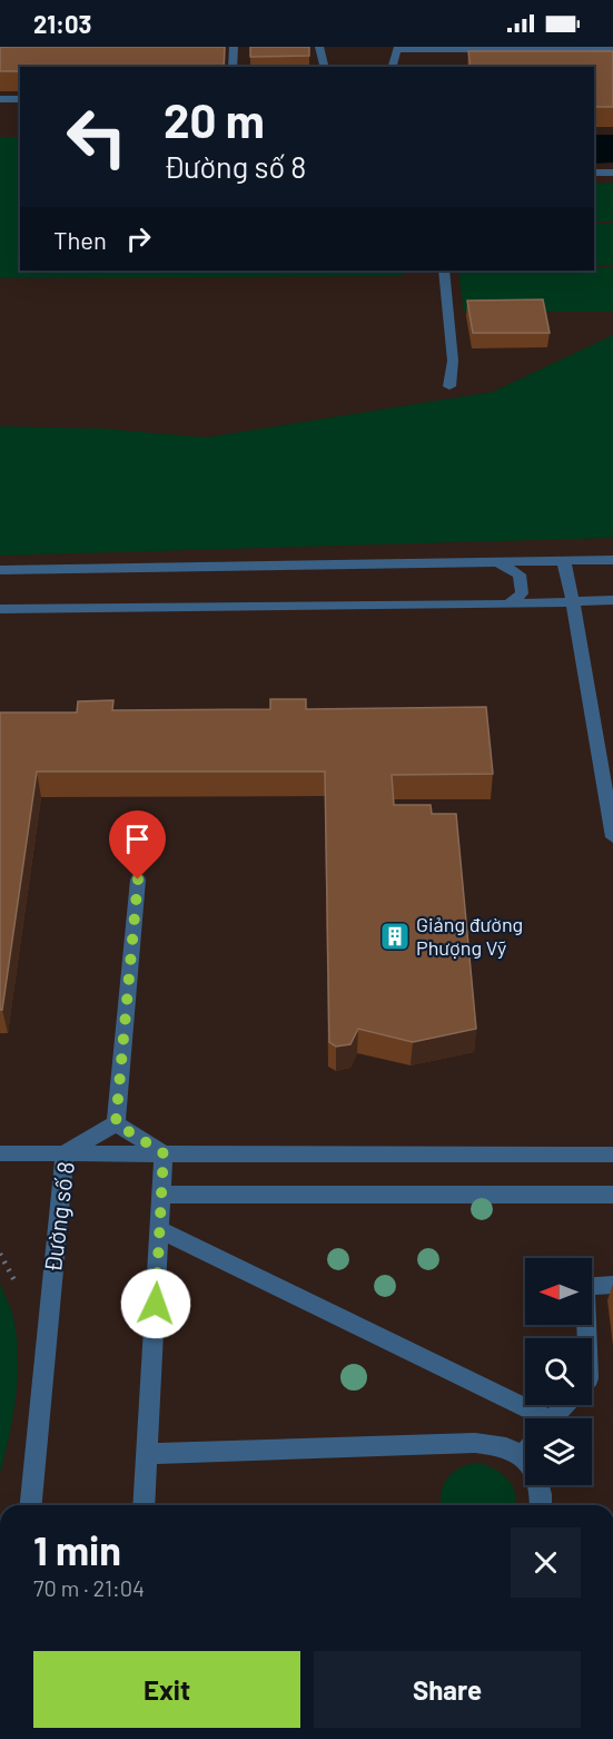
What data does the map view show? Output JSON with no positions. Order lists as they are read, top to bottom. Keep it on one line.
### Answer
{"streets":{"street":["Đường số 8"]},"places":{"building":["Giảng đường Phượng Vỹ"]},"north":"left","page":{"status":"21:03","turn":["20 m","Đường số 8"],"then":"Then","heading":["1 min","70 m · 21:04"],"buttons":["Exit","Share"]}}
